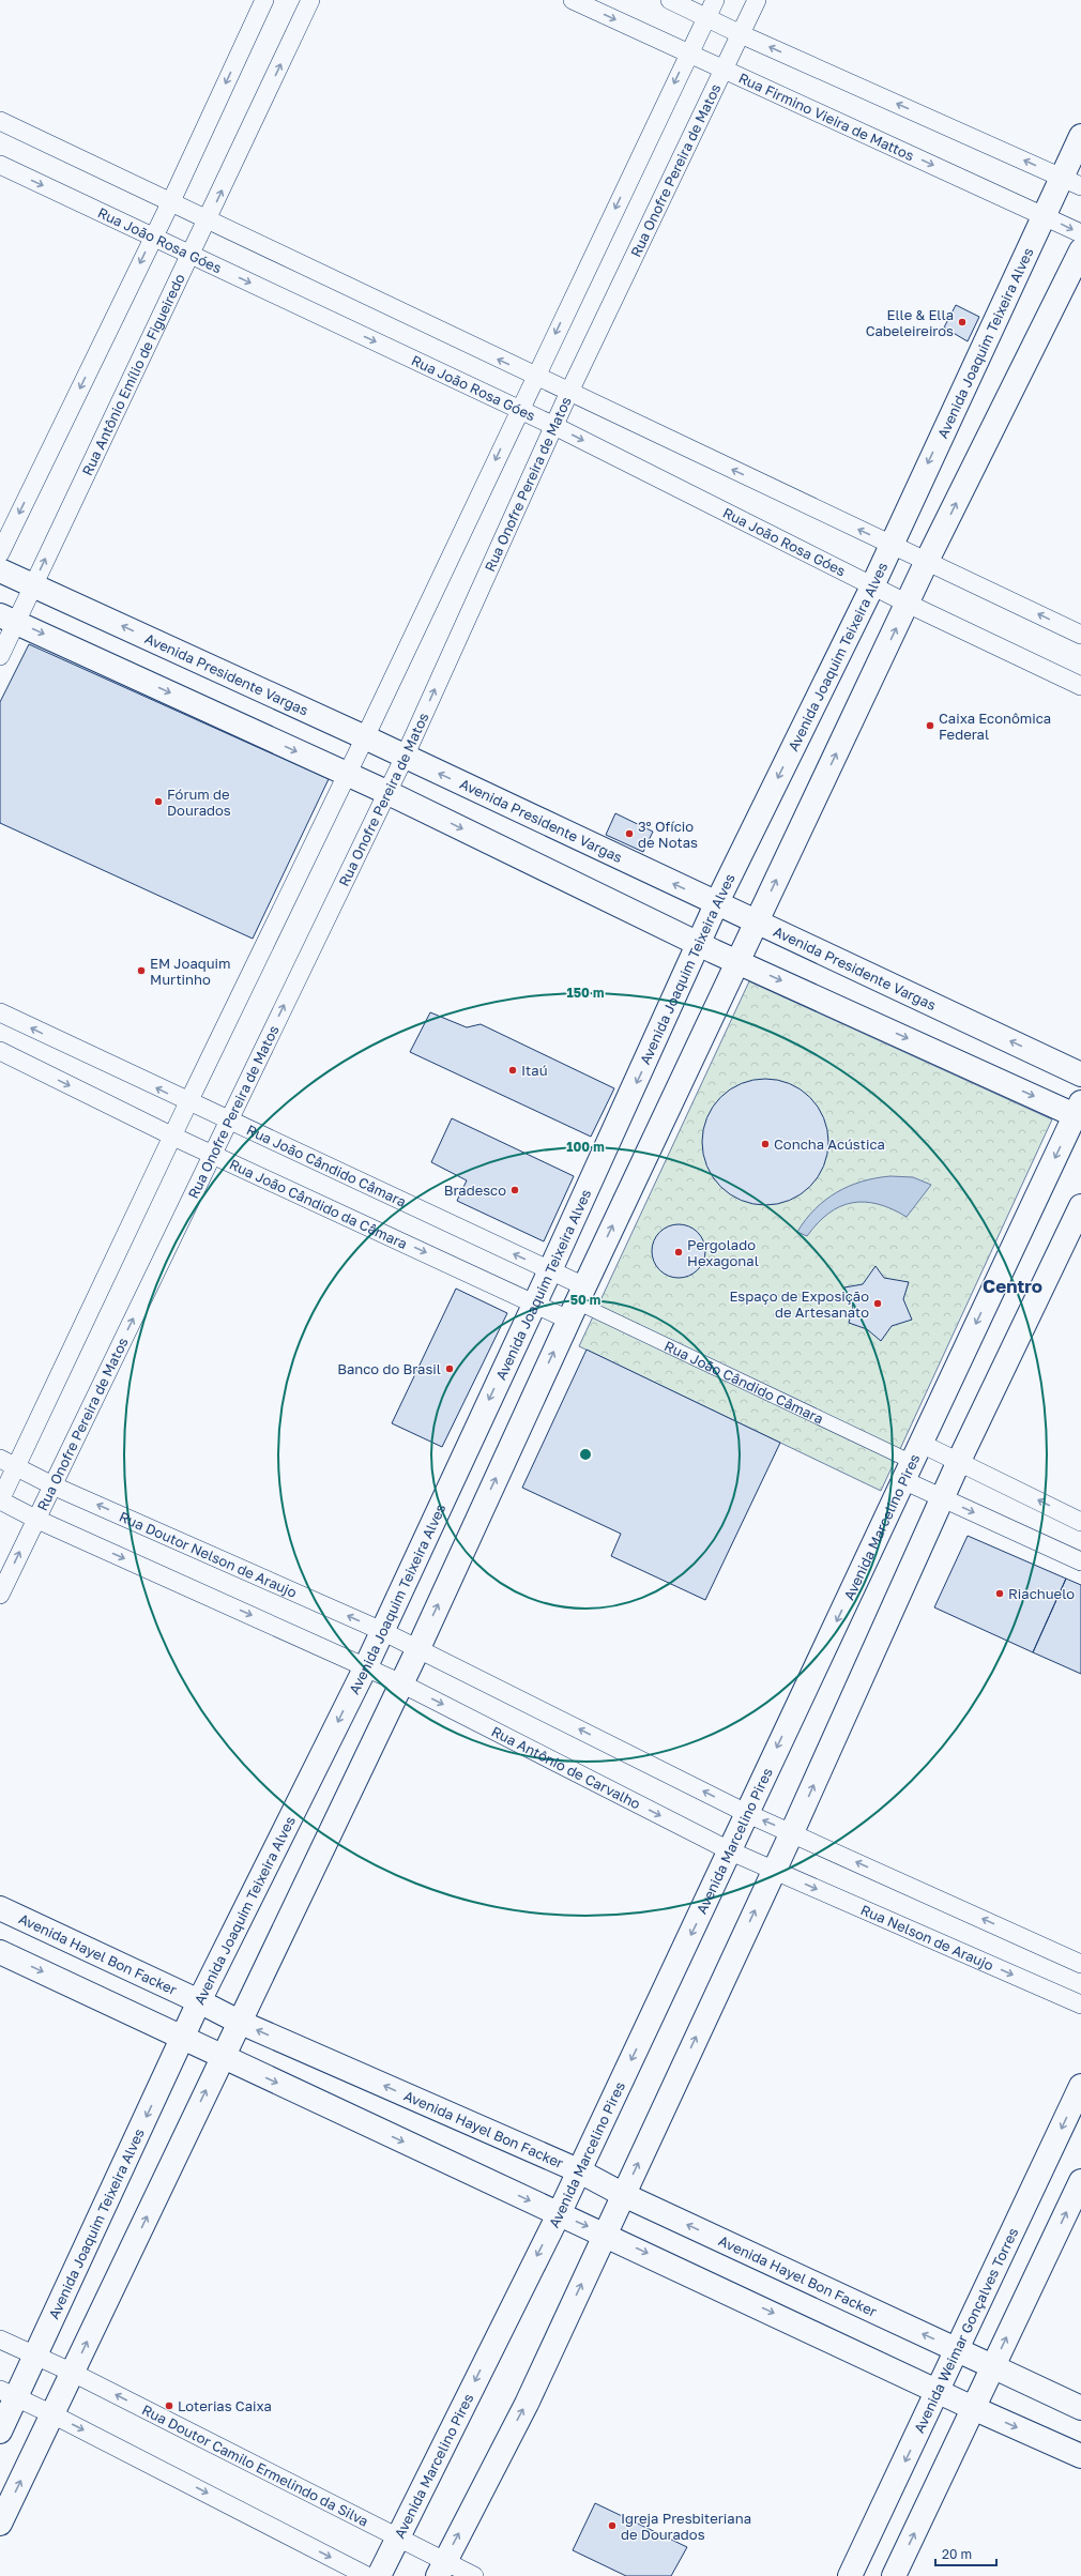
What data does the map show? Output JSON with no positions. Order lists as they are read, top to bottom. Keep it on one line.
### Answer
{"streets":{"main road":["Avenida Joaquim Teixeira Alves","Avenida Presidente Vargas","Avenida Marcelino Pires","Avenida Hayel Bon Facker","Avenida Weimar Gonçalves Torres"],"street":["Rua Firmino Vieira de Mattos","Rua Onofre Pereira de Matos","Rua João Rosa Góes","Rua Antônio Emílio de Figueiredo","Rua João Cândido Câmara","Rua João Cândido da Câmara","Rua Doutor Nelson de Araujo","Rua Antônio de Carvalho","Rua Nelson de Araujo","Rua Doutor Camilo Ermelindo da Silva"]},"crossings":[["Rua Firmino Vieira de Mattos","Rua Onofre Pereira de Matos"],["Rua Firmino Vieira de Mattos","Avenida Joaquim Teixeira Alves"],["Rua Onofre Pereira de Matos","Rua João Rosa Góes"],["Rua Onofre Pereira de Matos","Avenida Presidente Vargas"],["Rua Onofre Pereira de Matos","Rua João Cândido Câmara"],["Rua Onofre Pereira de Matos","Rua João Cândido da Câmara"],["Rua Onofre Pereira de Matos","Rua Doutor Nelson de Araujo"],["Rua João Rosa Góes","Avenida Joaquim Teixeira Alves"],["Rua João Rosa Góes","Rua Antônio Emílio de Figueiredo"],["Avenida Joaquim Teixeira Alves","Avenida Presidente Vargas"],["Avenida Joaquim Teixeira Alves","Rua João Cândido Câmara"],["Avenida Joaquim Teixeira Alves","Rua João Cândido da Câmara"],["Avenida Joaquim Teixeira Alves","Rua Doutor Nelson de Araujo"],["Avenida Joaquim Teixeira Alves","Avenida Hayel Bon Facker"],["Avenida Joaquim Teixeira Alves","Rua Doutor Camilo Ermelindo da Silva"],["Rua Antônio Emílio de Figueiredo","Avenida Presidente Vargas"],["Rua João Cândido Câmara","Rua João Cândido da Câmara"],["Rua João Cândido Câmara","Avenida Marcelino Pires"],["Avenida Marcelino Pires","Rua Antônio de Carvalho"],["Avenida Marcelino Pires","Avenida Hayel Bon Facker"],["Avenida Marcelino Pires","Rua Doutor Camilo Ermelindo da Silva"],["Rua Antônio de Carvalho","Rua Nelson de Araujo"],["Avenida Hayel Bon Facker","Avenida Weimar Gonçalves Torres"]],"one_way":["Rua João Cândido da Câmara"],"districts":["Centro"],"places":["Elle & Ella Cabeleireiros","Caixa Econômica Federal","Fórum de Dourados","3° Ofício de Notas","EM Joaquim Murtinho","Itaú","Concha Acústica","Bradesco","Pergolado Hexagonal","Espaço de Exposição de Artesanato","Banco do Brasil","Riachuelo","Loterias Caixa","Igreja Presbiteriana de Dourados"],"scale_bar":"20 m","rings":["150 m","100 m","50 m"]}
